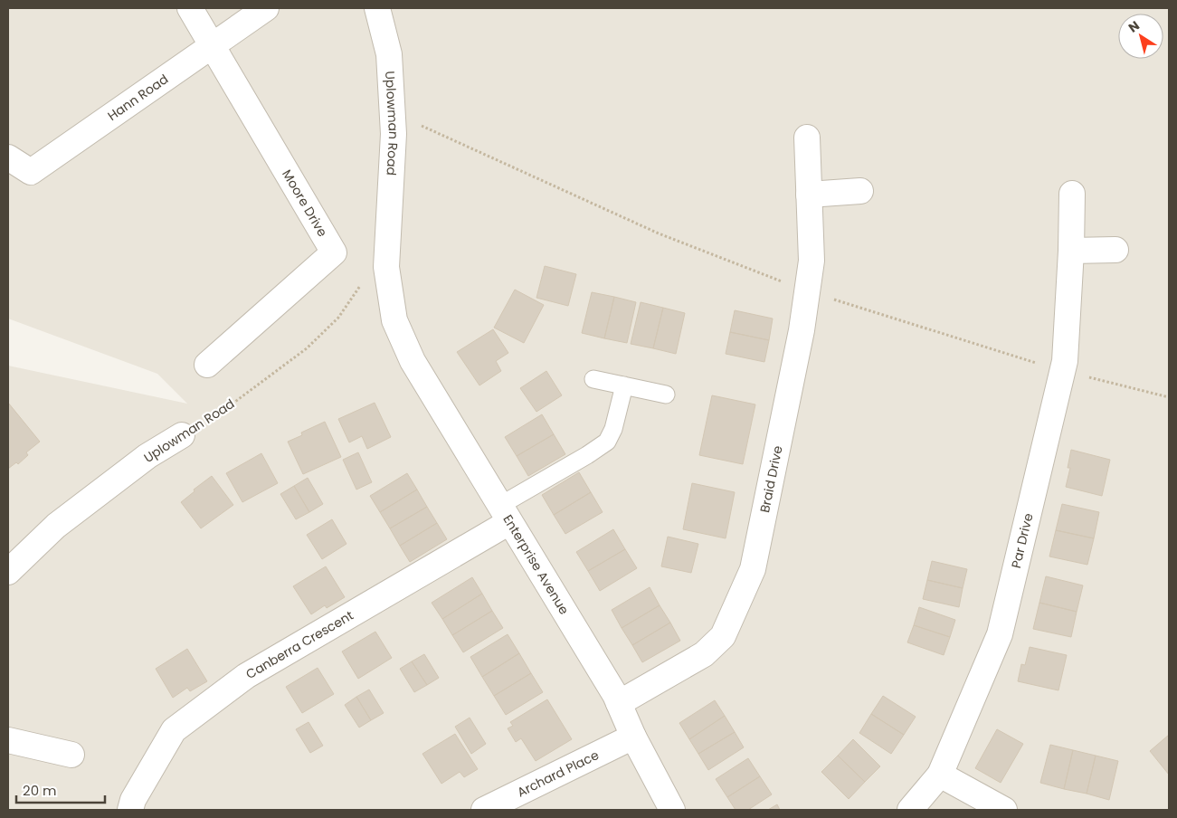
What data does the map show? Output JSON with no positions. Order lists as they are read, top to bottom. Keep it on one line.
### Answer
{"streets":{"street":["Hann Road","Uplowman Road","Moore Drive","Braid Drive","Par Drive","Enterprise Avenue","Canberra Crescent","Archard Place"]},"crossings":[["Hann Road","Moore Drive"],["Uplowman Road","Enterprise Avenue"],["Braid Drive","Enterprise Avenue"],["Enterprise Avenue","Canberra Crescent"],["Enterprise Avenue","Archard Place"]],"scale_bar":"20 m","north":"top left"}
